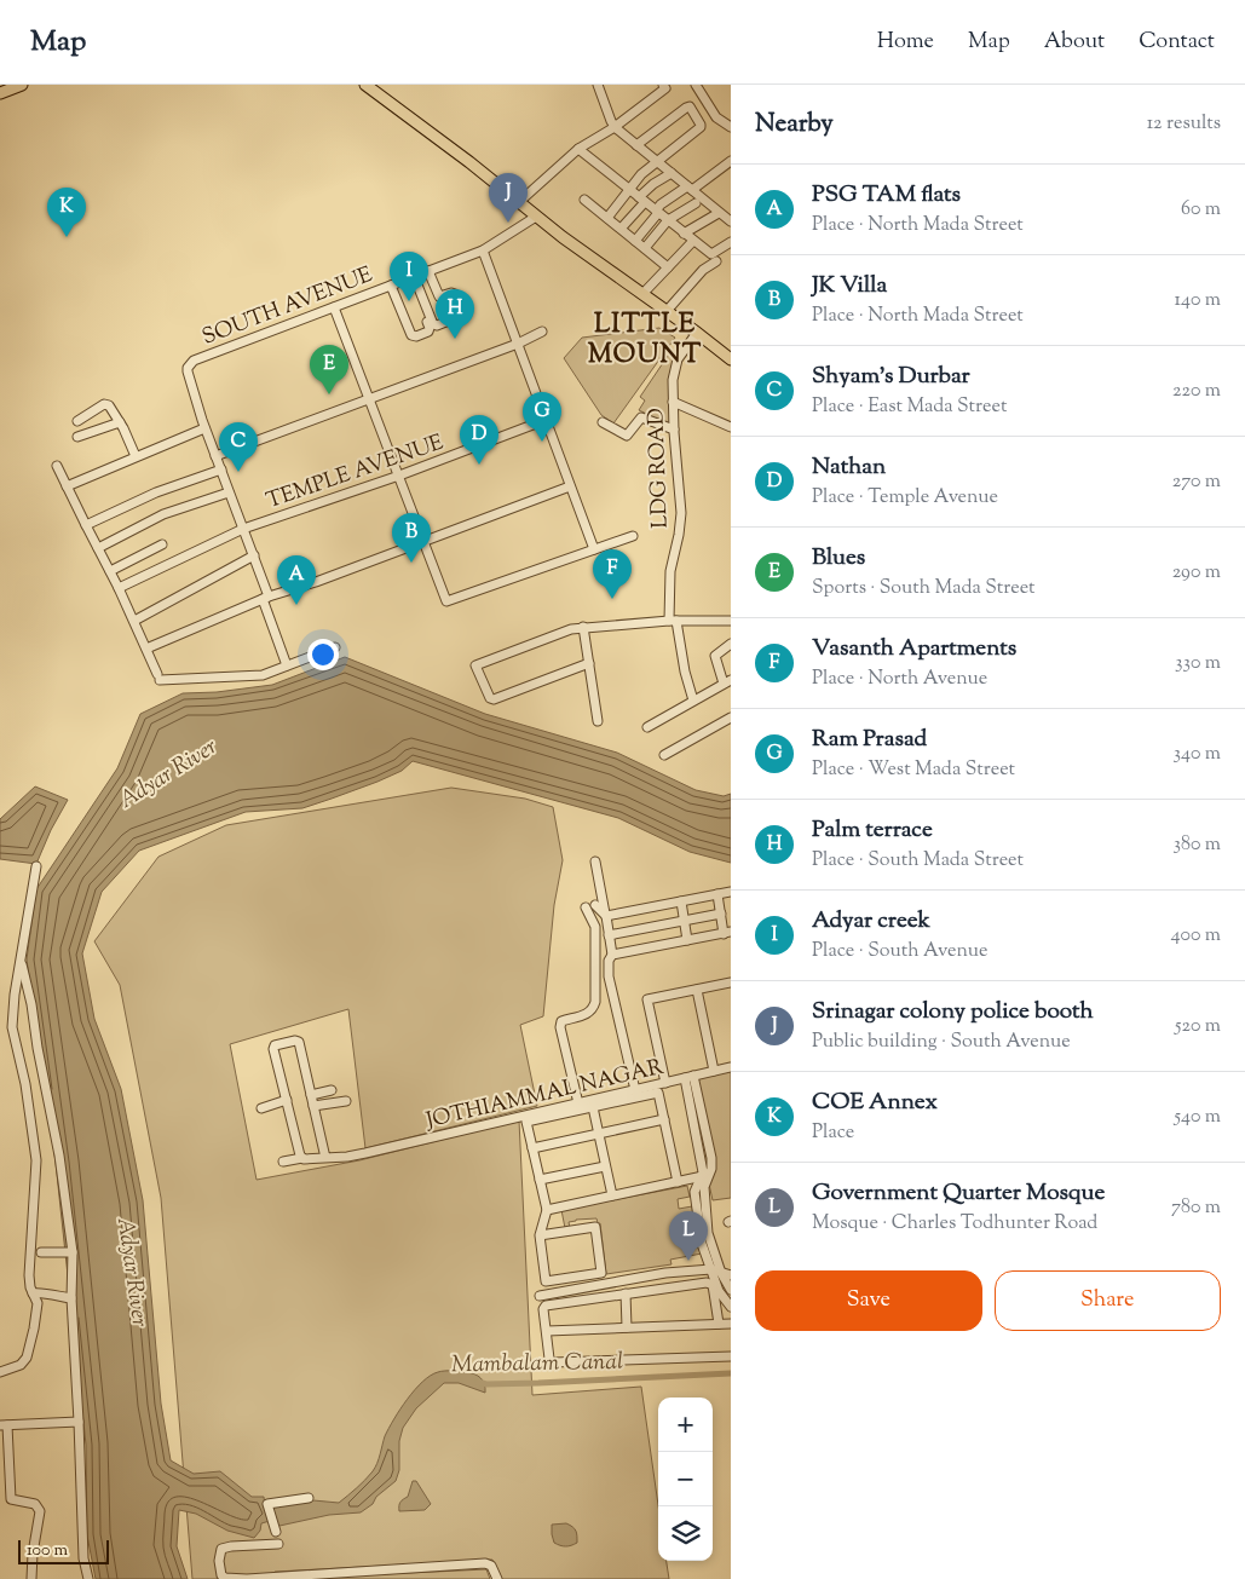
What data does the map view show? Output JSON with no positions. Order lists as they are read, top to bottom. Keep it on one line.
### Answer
{"streets":{"street":["SOUTH AVENUE","LDG ROAD","TEMPLE AVENUE","JOTHIAMMAL NAGAR"]},"districts":["LITTLE MOUNT"],"water":["Adyar River","Mambalam Canal"],"scale_bar":"100 m","page":{"header":"Map","nav":["Home","Map","About","Contact"],"heading":["Nearby","12 results"],"list":[{"mark":"A","name":"PSG TAM flats","note":"Place · North Mada Street","value":"60 m"},{"mark":"B","name":"JK Villa","note":"Place · North Mada Street","value":"140 m"},{"mark":"C","name":"Shyam's Durbar","note":"Place · East Mada Street","value":"220 m"},{"mark":"D","name":"Nathan","note":"Place · Temple Avenue","value":"270 m"},{"mark":"E","name":"Blues","note":"Sports · South Mada Street","value":"290 m"},{"mark":"F","name":"Vasanth Apartments","note":"Place · North Avenue","value":"330 m"},{"mark":"G","name":"Ram Prasad","note":"Place · West Mada Street","value":"340 m"},{"mark":"H","name":"Palm terrace","note":"Place · South Mada Street","value":"380 m"},{"mark":"I","name":"Adyar creek","note":"Place · South Avenue","value":"400 m"},{"mark":"J","name":"Srinagar colony police booth","note":"Public building · South Avenue","value":"520 m"},{"mark":"K","name":"COE Annex","note":"Place","value":"540 m"},{"mark":"L","name":"Government Quarter Mosque","note":"Mosque · Charles Todhunter Road","value":"780 m"}],"pins":["J","K","I","H","E","G","D","C","B","F","A","L"],"buttons":["Save","Share"],"map_buttons":["+","−"],"scale":"100 m"}}
